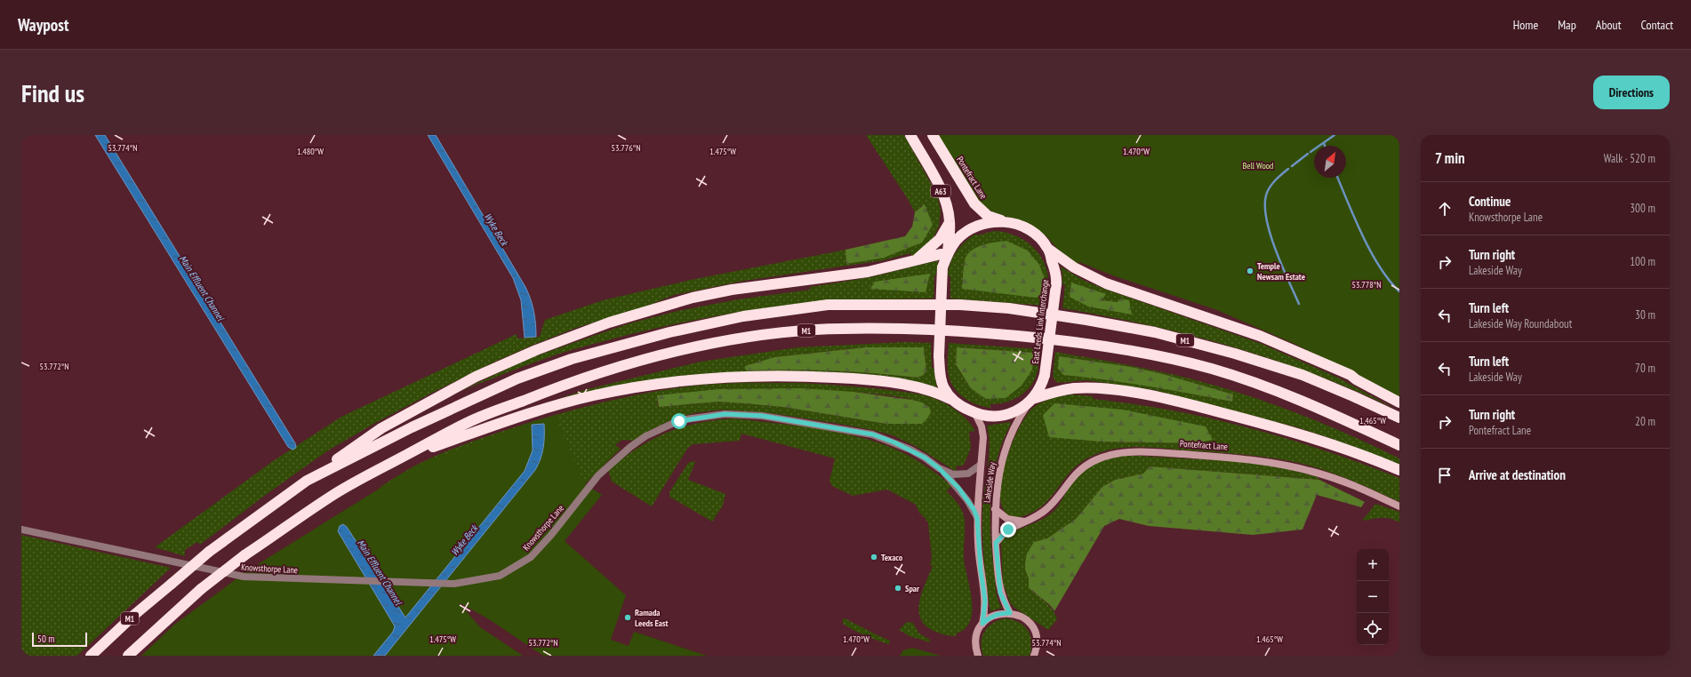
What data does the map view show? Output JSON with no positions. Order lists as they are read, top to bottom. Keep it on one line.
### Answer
{"streets":{"highway":["Pontefract Lane","A63","East Leeds Link Interchange","M1"],"street":["Lakeside Way","Knowsthorpe Lane"]},"crossings":[["Pontefract Lane","East Leeds Link Interchange"],["Pontefract Lane","Lakeside Way"],["A63","East Leeds Link Interchange"],["East Leeds Link Interchange","M1"],["East Leeds Link Interchange","Lakeside Way"],["Lakeside Way","Knowsthorpe Lane"]],"water":["Wyke Beck","Main Effluent Channel"],"parks":["Bell Wood"],"places":["Temple Newsam Estate","Texaco","Spar","Ramada Leeds East"],"scale_bar":"50 m","north":"top right","page":{"header":"Waypost","nav":["Home","Map","About","Contact"],"buttons":"Directions","title":"Find us","heading":["7 min","Walk · 520 m"],"list":[["Continue","Knowsthorpe Lane","300 m"],["Turn right","Lakeside Way","100 m"],["Turn left","Lakeside Way Roundabout","30 m"],["Turn left","Lakeside Way","70 m"],["Turn right","Pontefract Lane","20 m"],"Arrive at destination"],"map_buttons":["+","−"],"scale":"50 m"},"coordinates":["53.774°N","53.776°N","1.480°W","1.475°W","1.470°W","53.778°N","53.772°N","1.465°W"]}
